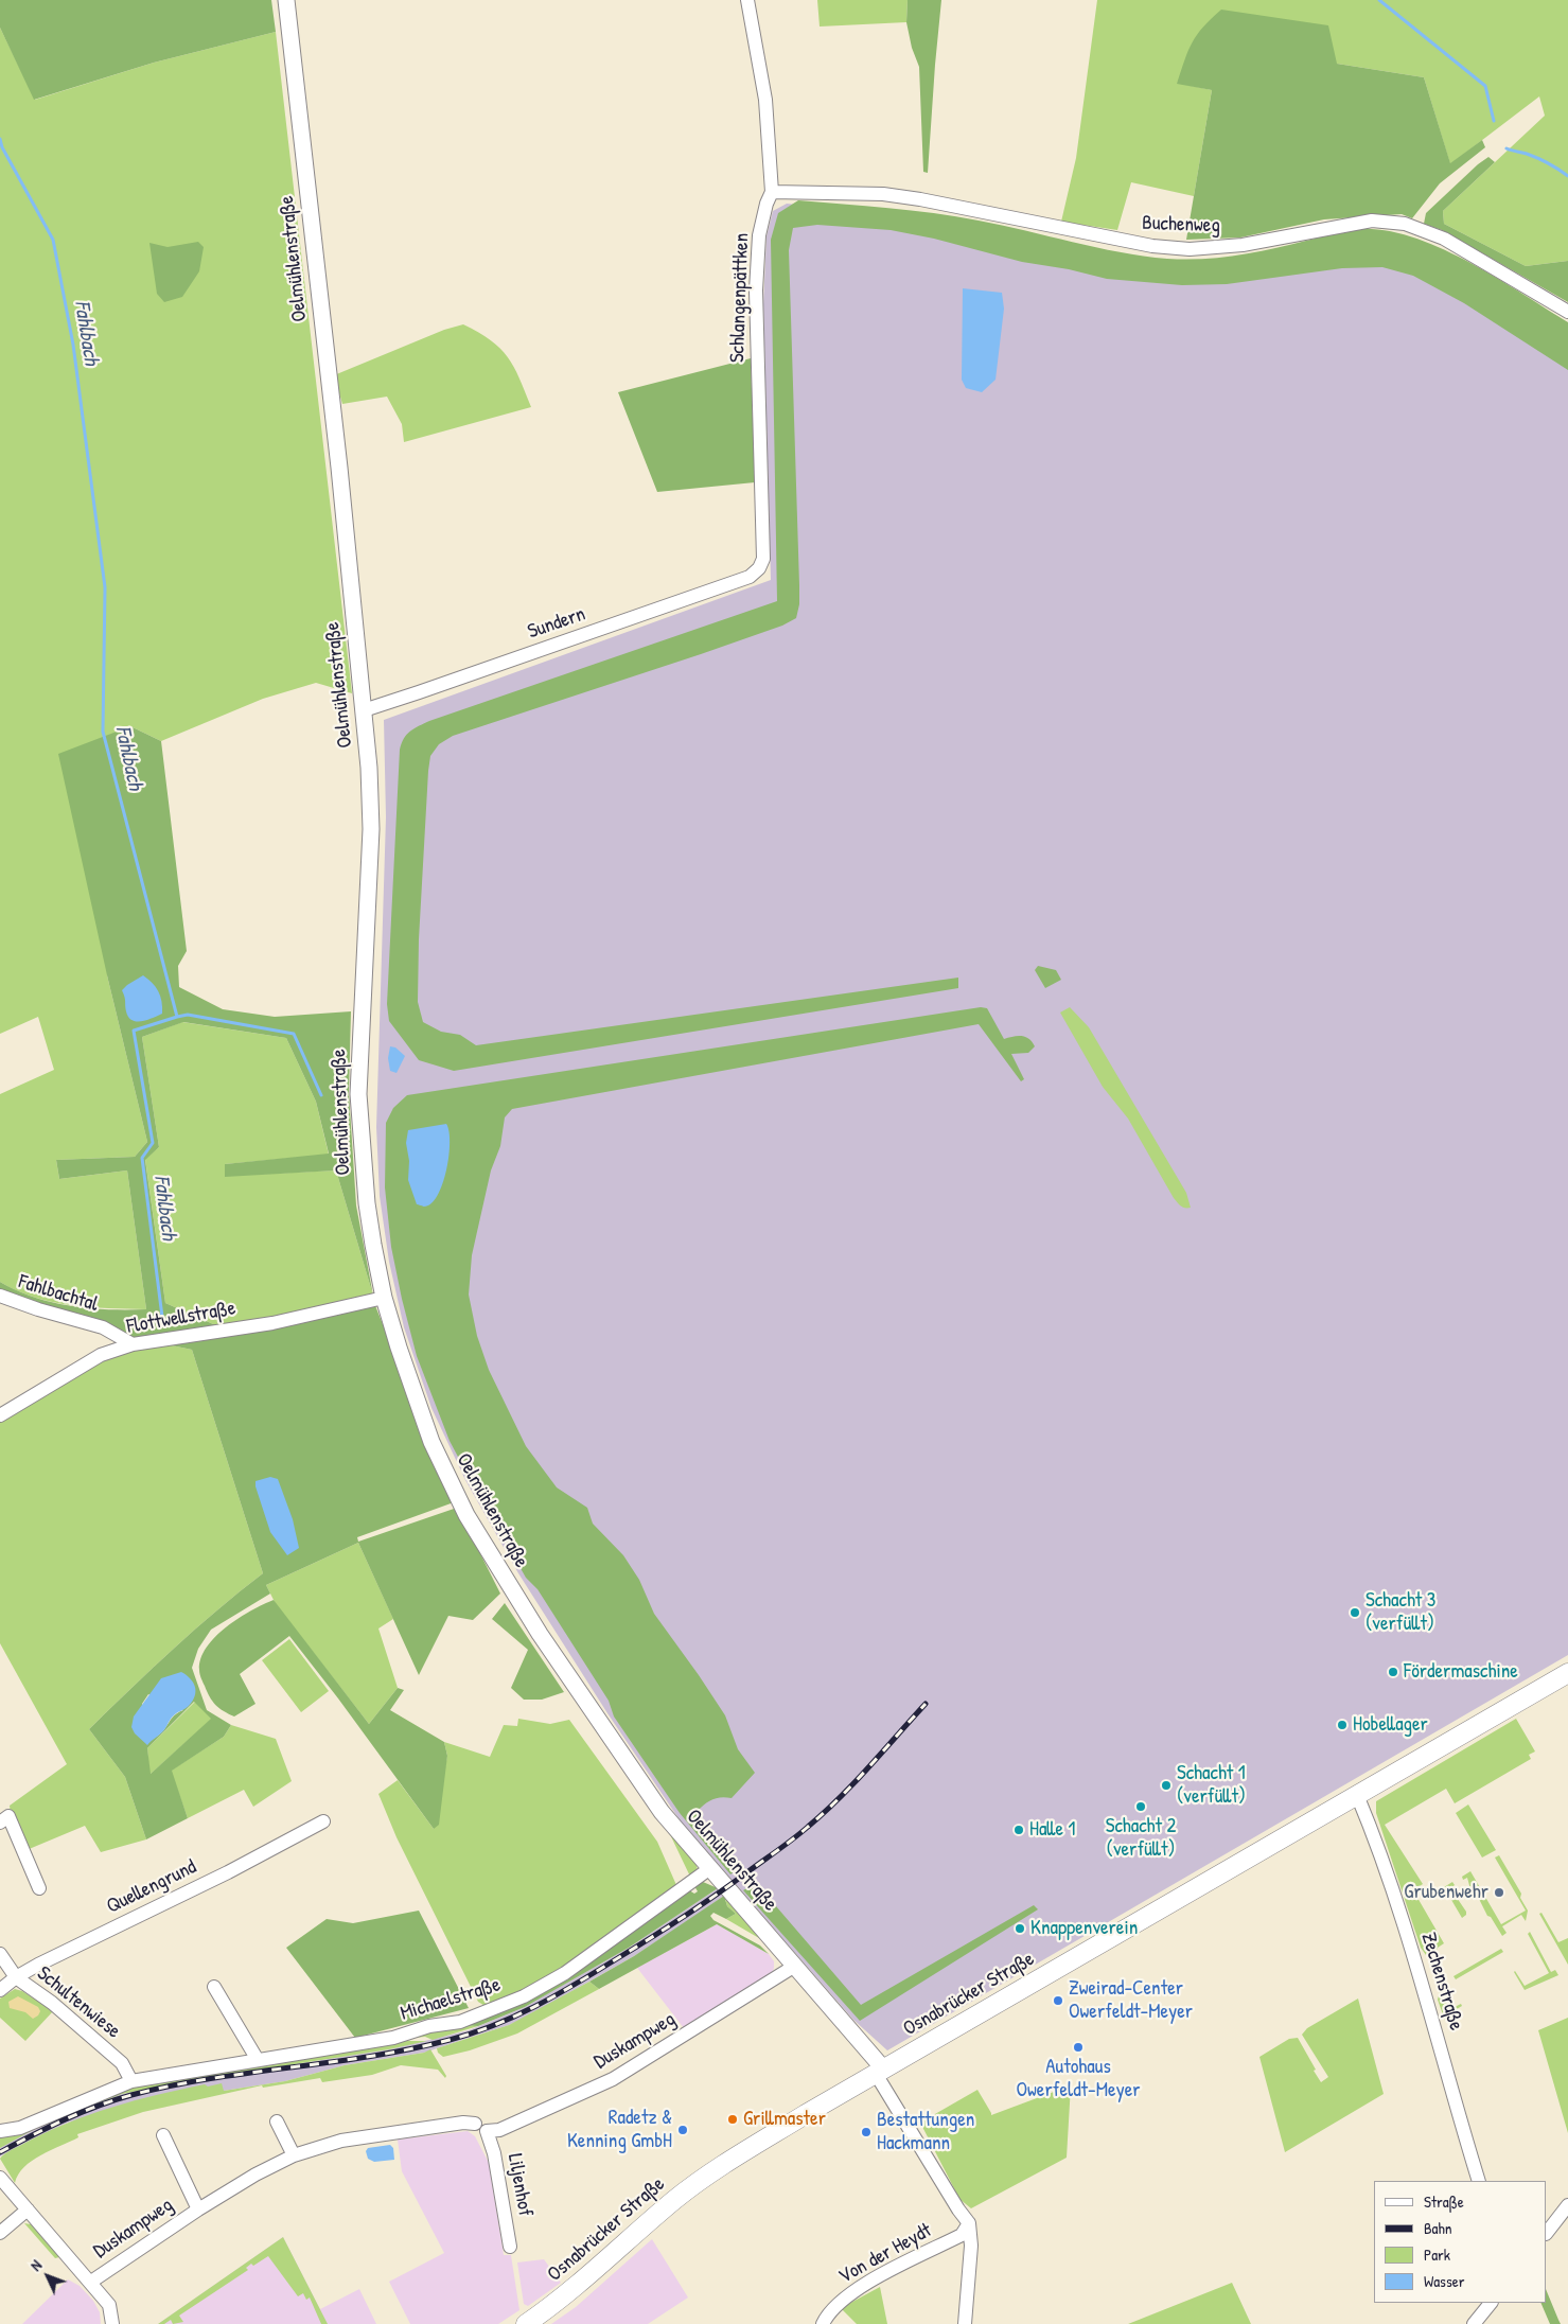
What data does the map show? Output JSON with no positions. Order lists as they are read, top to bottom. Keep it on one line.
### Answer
{"streets":{"main road":["Osnabrücker Straße"],"street":["Buchenweg","Oelmühlenstraße","Schlangenpättken","Sundern","Fahlbachtal","Flottwellstraße","Quellengrund","Zechenstraße","Michaelstraße","Schultenwiese","Duskampweg","Liljenhof","Von der Heydt"]},"crossings":[["Buchenweg","Schlangenpättken"],["Oelmühlenstraße","Sundern"],["Oelmühlenstraße","Flottwellstraße"],["Oelmühlenstraße","Osnabrücker Straße"],["Oelmühlenstraße","Michaelstraße"],["Oelmühlenstraße","Duskampweg"],["Schlangenpättken","Sundern"],["Fahlbachtal","Flottwellstraße"],["Quellengrund","Schultenwiese"],["Zechenstraße","Osnabrücker Straße"],["Michaelstraße","Schultenwiese"],["Duskampweg","Liljenhof"]],"water":["Fahlbach"],"places":["Schacht 3 (verfüllt)","Fördermaschine","Hobellager","Schacht 1 (verfüllt)","Schacht 2 (verfüllt)","Halle 1","Grubenwehr","Knappenverein","Zweirad-Center Owerfeldt-Meyer","Autohaus Owerfeldt-Meyer","Grillmaster","Radetz & Kenning GmbH","Bestattungen Hackmann"],"legend":["Straße","Bahn","Park","Wasser"],"north":"top left"}
